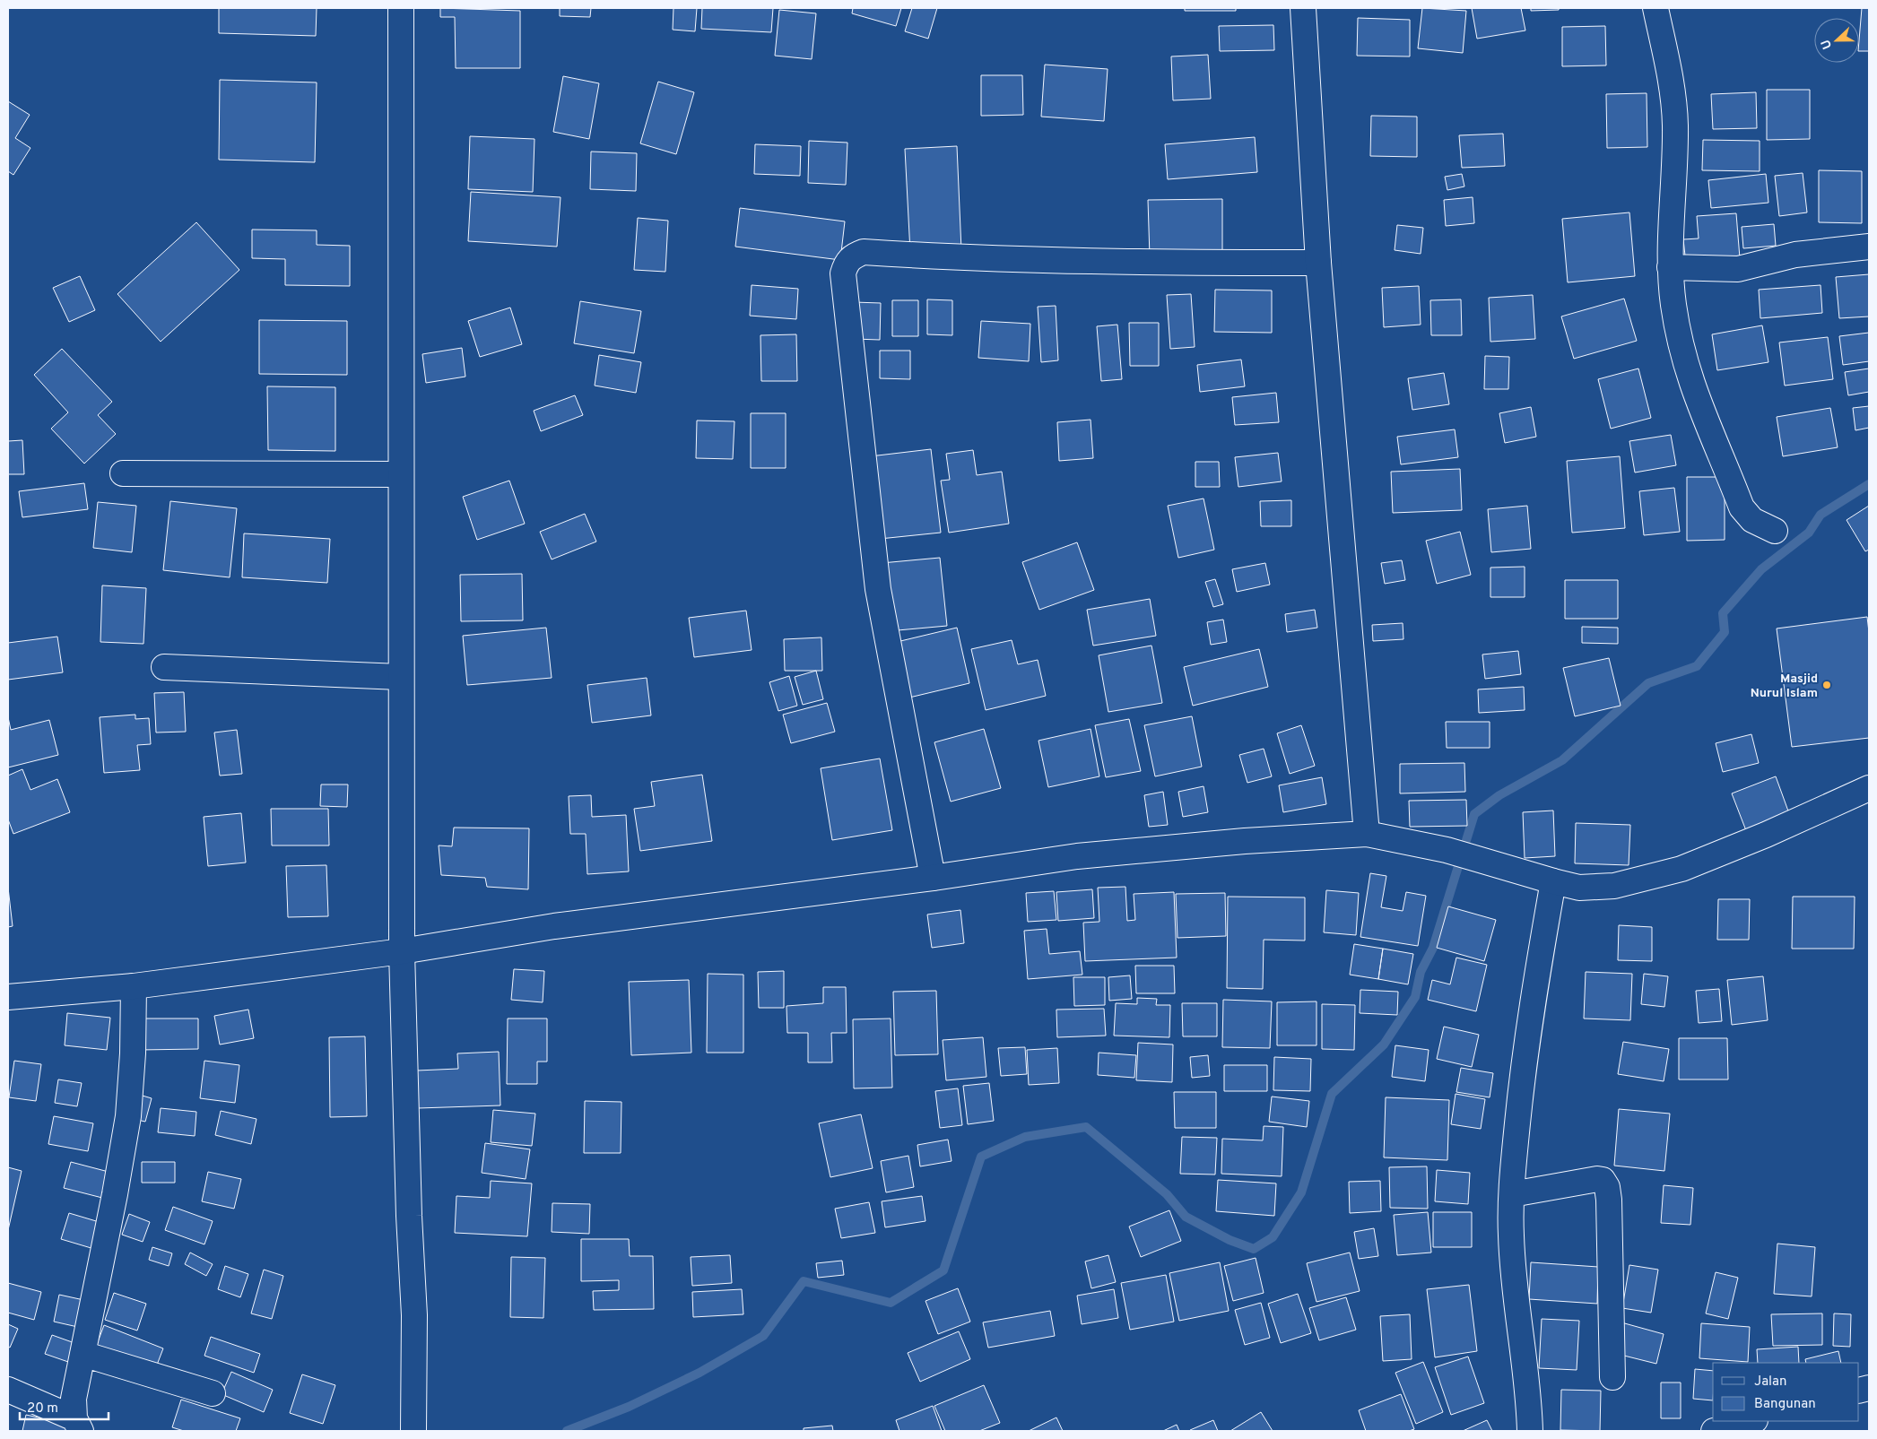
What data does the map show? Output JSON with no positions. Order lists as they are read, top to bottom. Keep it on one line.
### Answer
{"places":["Masjid Nurul Islam"],"legend":["Jalan","Bangunan"],"scale_bar":"20 m","north":"left"}
